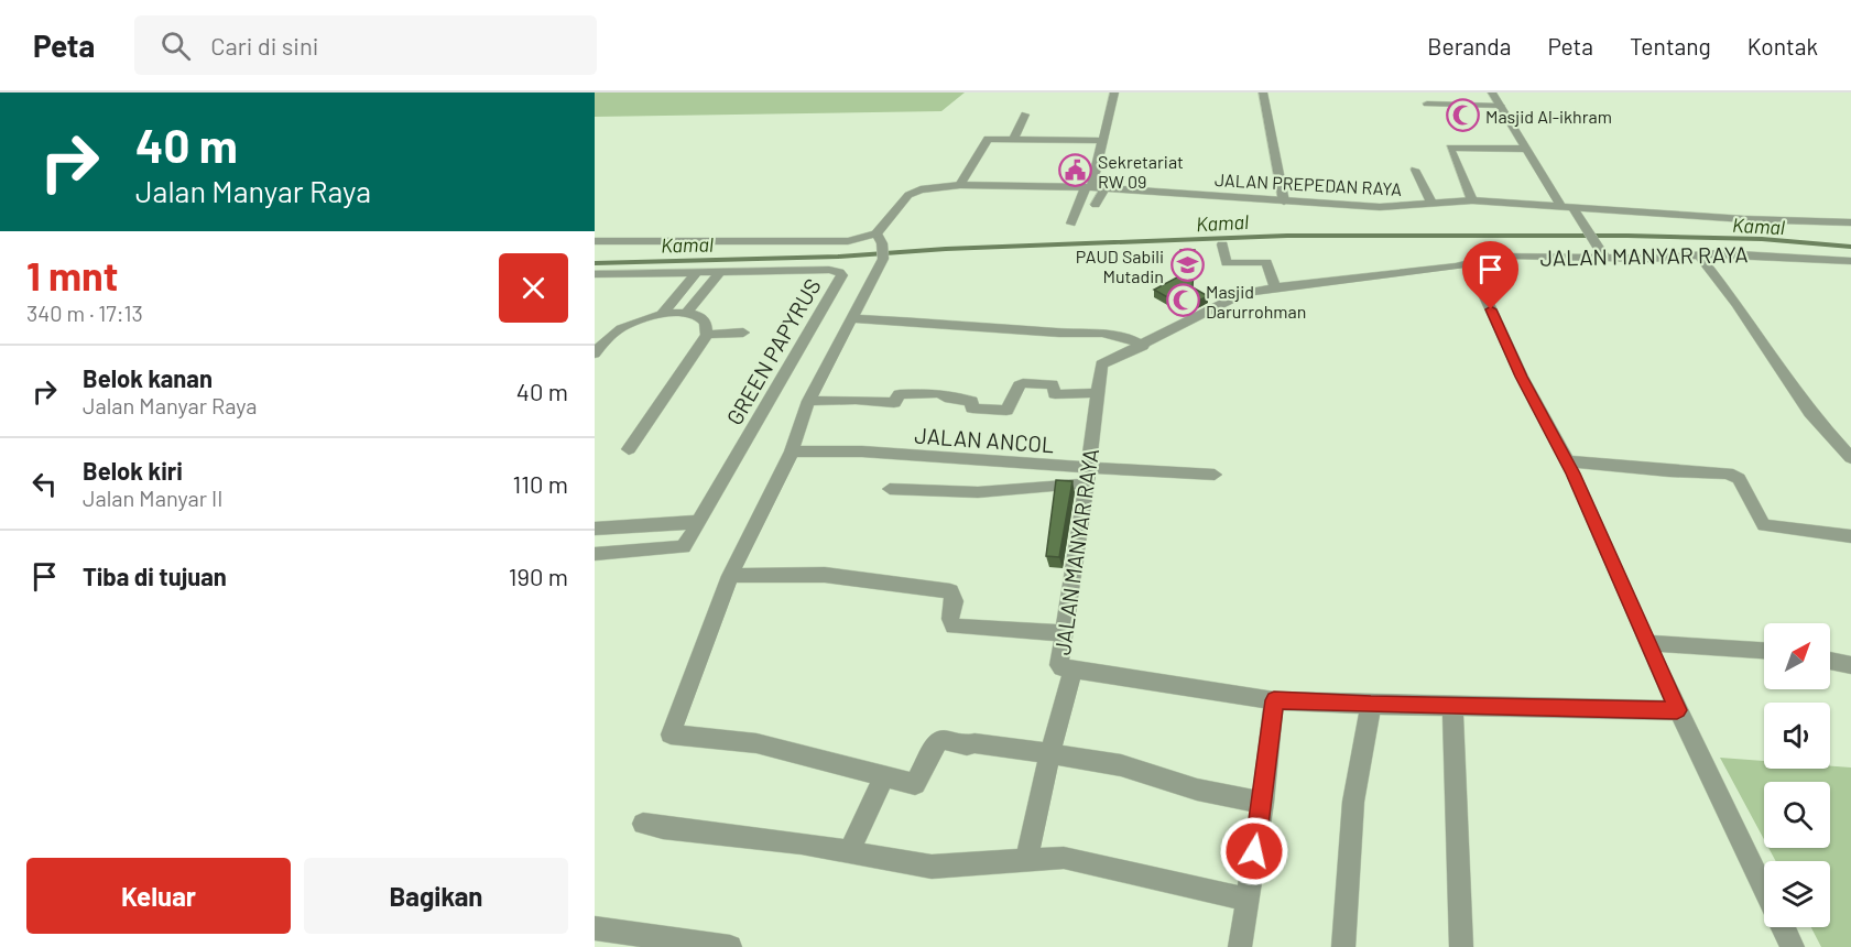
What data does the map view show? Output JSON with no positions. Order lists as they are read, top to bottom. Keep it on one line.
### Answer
{"streets":{"street":["JALAN PREPEDAN RAYA","JALAN MANYAR RAYA","GREEN PAPYRUS","JALAN ANCOL"]},"crossings":[["JALAN MANYAR RAYA","JALAN ANCOL"]],"water":["Kamal"],"places":{"mosque":["Masjid Al-ikhram","Masjid Darurrohman"],"public building":["Sekretariat RW 09"],"school or university":["PAUD Sabili Mutadin"]},"north":"top right","page":{"header":"Peta","search":"Cari di sini","nav":["Beranda","Peta","Tentang","Kontak"],"turn":["40 m","Jalan Manyar Raya"],"heading":["1 mnt","340 m · 17:13"],"list":[{"name":"Belok kanan","note":"Jalan Manyar Raya","value":"40 m"},{"name":"Belok kiri","note":"Jalan Manyar II","value":"110 m"},{"name":"Tiba di tujuan","value":"190 m"}],"buttons":["Keluar","Bagikan"]}}
